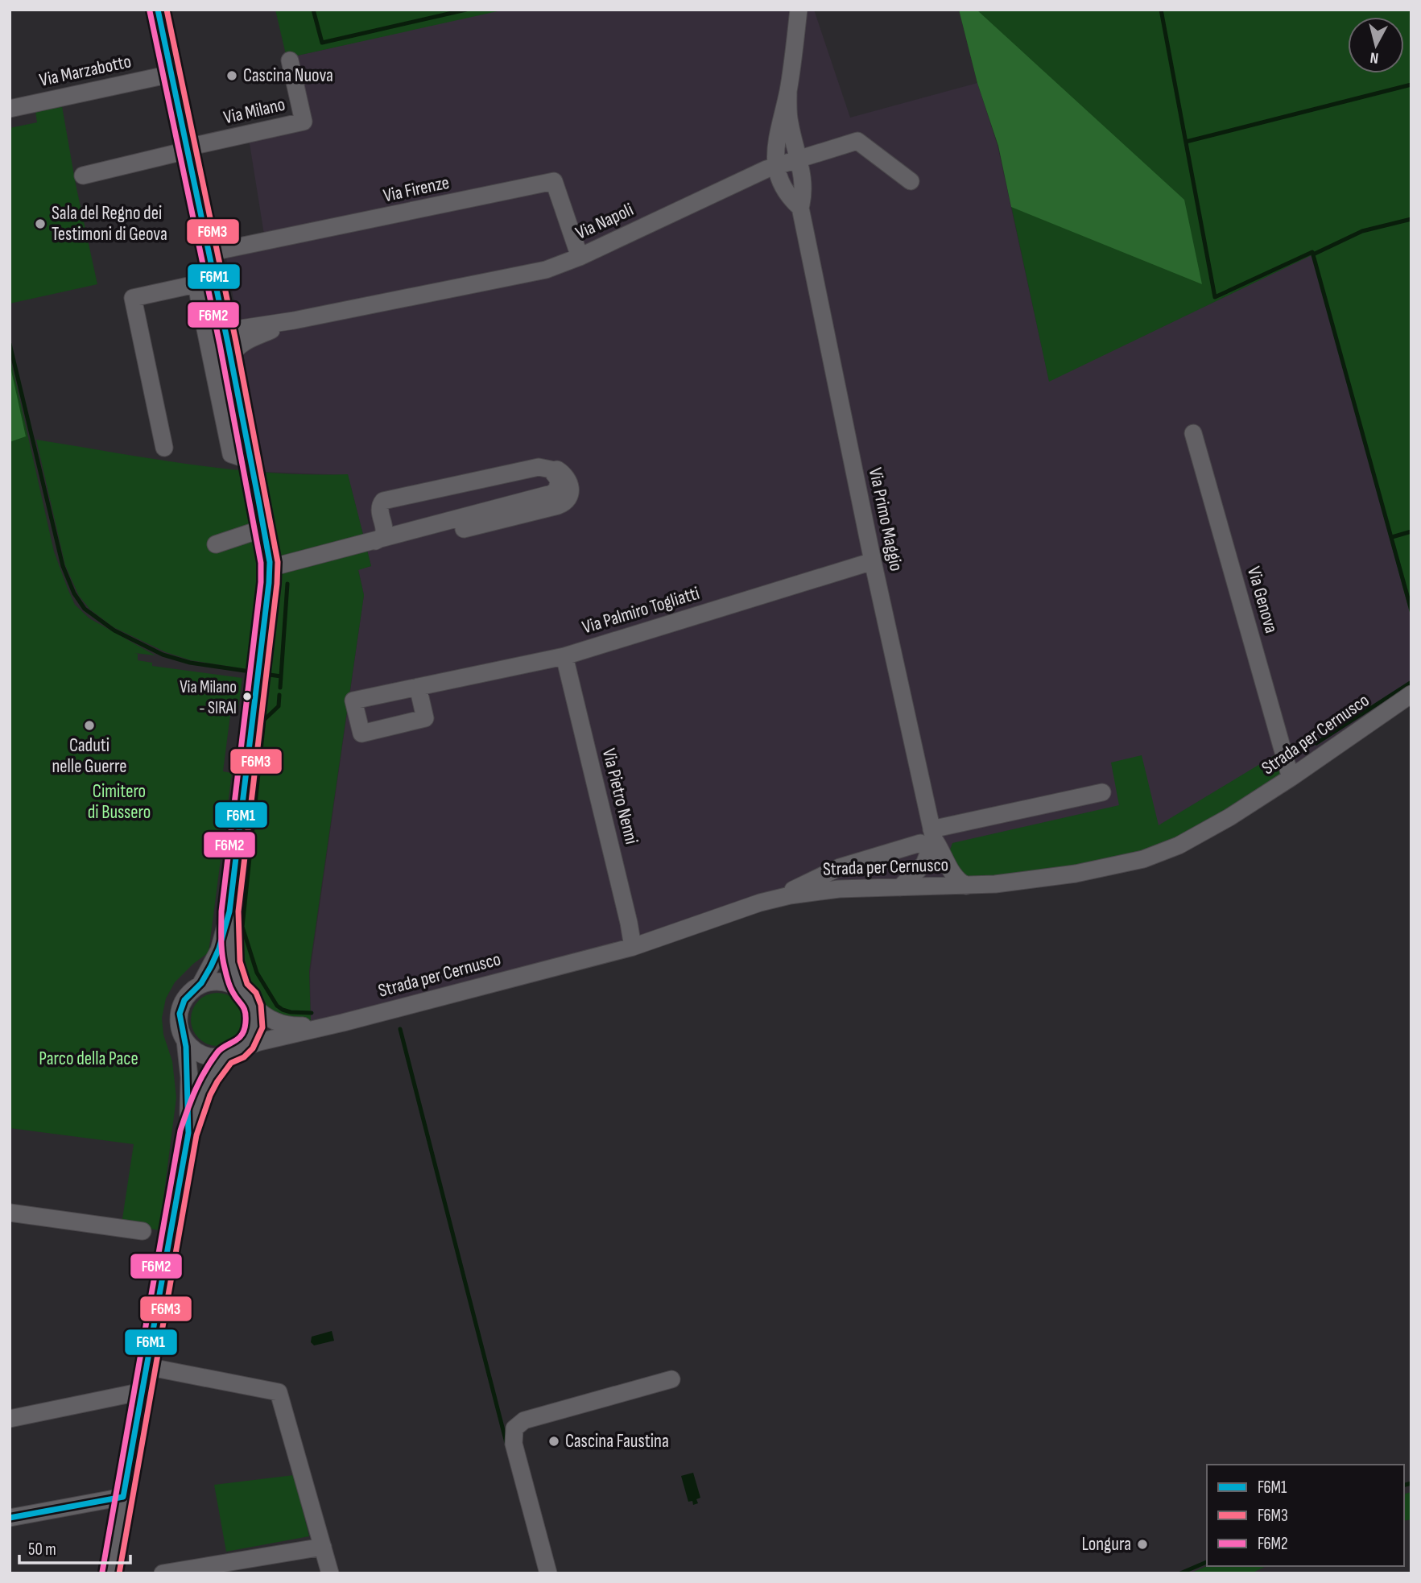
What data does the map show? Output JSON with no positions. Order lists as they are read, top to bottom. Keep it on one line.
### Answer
{"streets":{"street":["Via Marzabotto","Via Milano","Via Firenze","Via Napoli","Via Primo Maggio","Via Genova","Via Palmiro Togliatti","Strada per Cernusco","Via Pietro Nenni"]},"crossings":[["Via Firenze","Via Napoli"],["Via Napoli","Via Primo Maggio"],["Via Primo Maggio","Via Palmiro Togliatti"],["Via Primo Maggio","Strada per Cernusco"],["Via Genova","Strada per Cernusco"],["Via Palmiro Togliatti","Via Pietro Nenni"],["Strada per Cernusco","Via Pietro Nenni"]],"parks":["Cimitero di Bussero","Parco della Pace"],"places":["Cascina Nuova","Sala del Regno dei Testimoni di Geova","Via Milano - SIRAI","Caduti nelle Guerre","Cascina Faustina","Longura"],"lines":["transit line F6M1","transit line F6M3","transit line F6M2"],"legend":["F6M1","F6M3","F6M2"],"scale_bar":"50 m","north":"bottom"}
